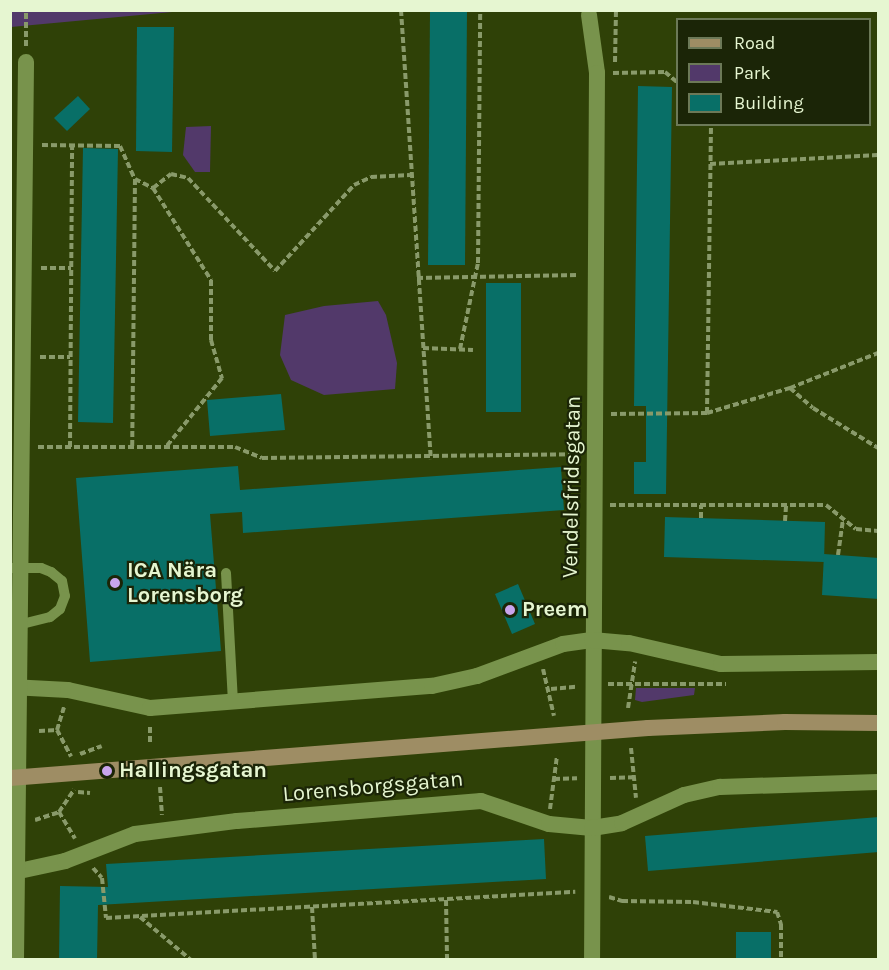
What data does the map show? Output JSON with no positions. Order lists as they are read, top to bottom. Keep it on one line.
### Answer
{"streets":{"main road":["Lorensborgsgatan"],"street":["Vendelsfridsgatan"]},"crossings":[["Vendelsfridsgatan","Lorensborgsgatan"]],"places":["ICA Nära Lorensborg","Preem","Hallingsgatan"],"legend":["Road","Park","Building"]}
